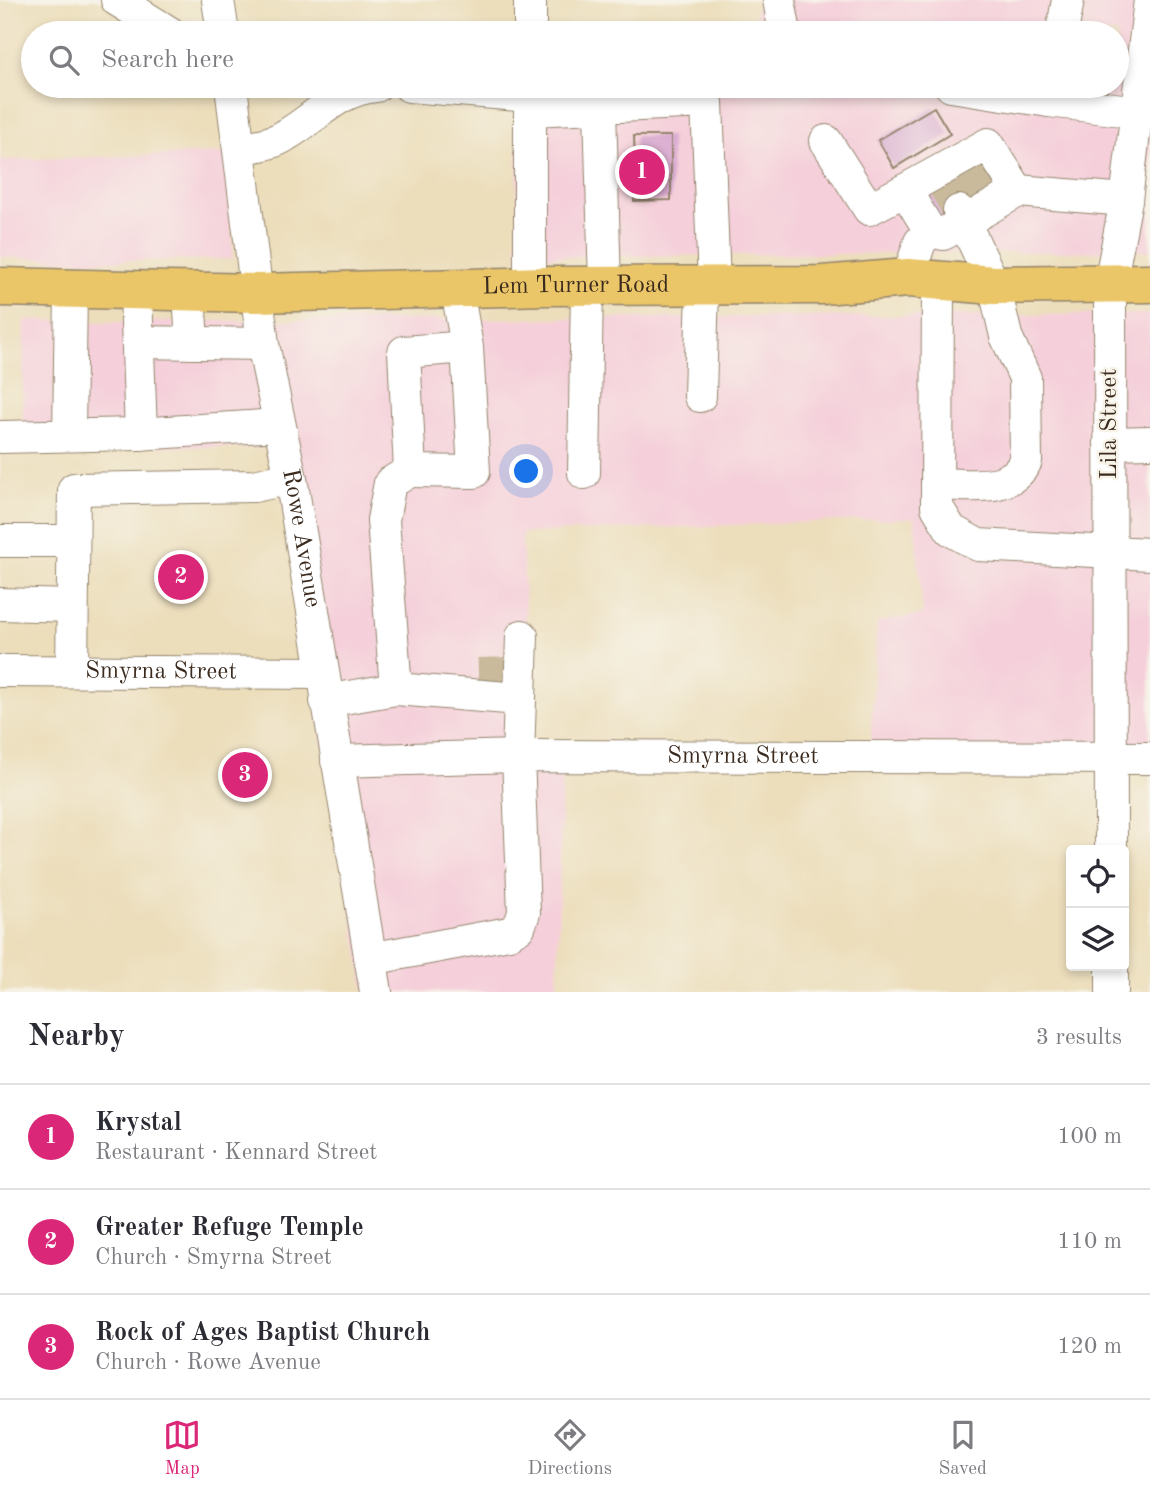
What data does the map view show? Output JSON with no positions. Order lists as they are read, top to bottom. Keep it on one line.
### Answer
{"streets":{"main road":["Lem Turner Road"],"street":["Lila Street","Rowe Avenue","Smyrna Street"]},"crossings":[["Lem Turner Road","Lila Street"],["Lem Turner Road","Rowe Avenue"],["Lila Street","Smyrna Street"],["Rowe Avenue","Smyrna Street"]],"page":{"search":"Search here","pins":["1","2","3"],"heading":["Nearby","3 results"],"list":[{"mark":"1","name":"Krystal","note":"Restaurant · Kennard Street","value":"100 m"},{"mark":"2","name":"Greater Refuge Temple","note":"Church · Smyrna Street","value":"110 m"},{"mark":"3","name":"Rock of Ages Baptist Church","note":"Church · Rowe Avenue","value":"120 m"}],"nav":["Map","Directions","Saved"]}}
